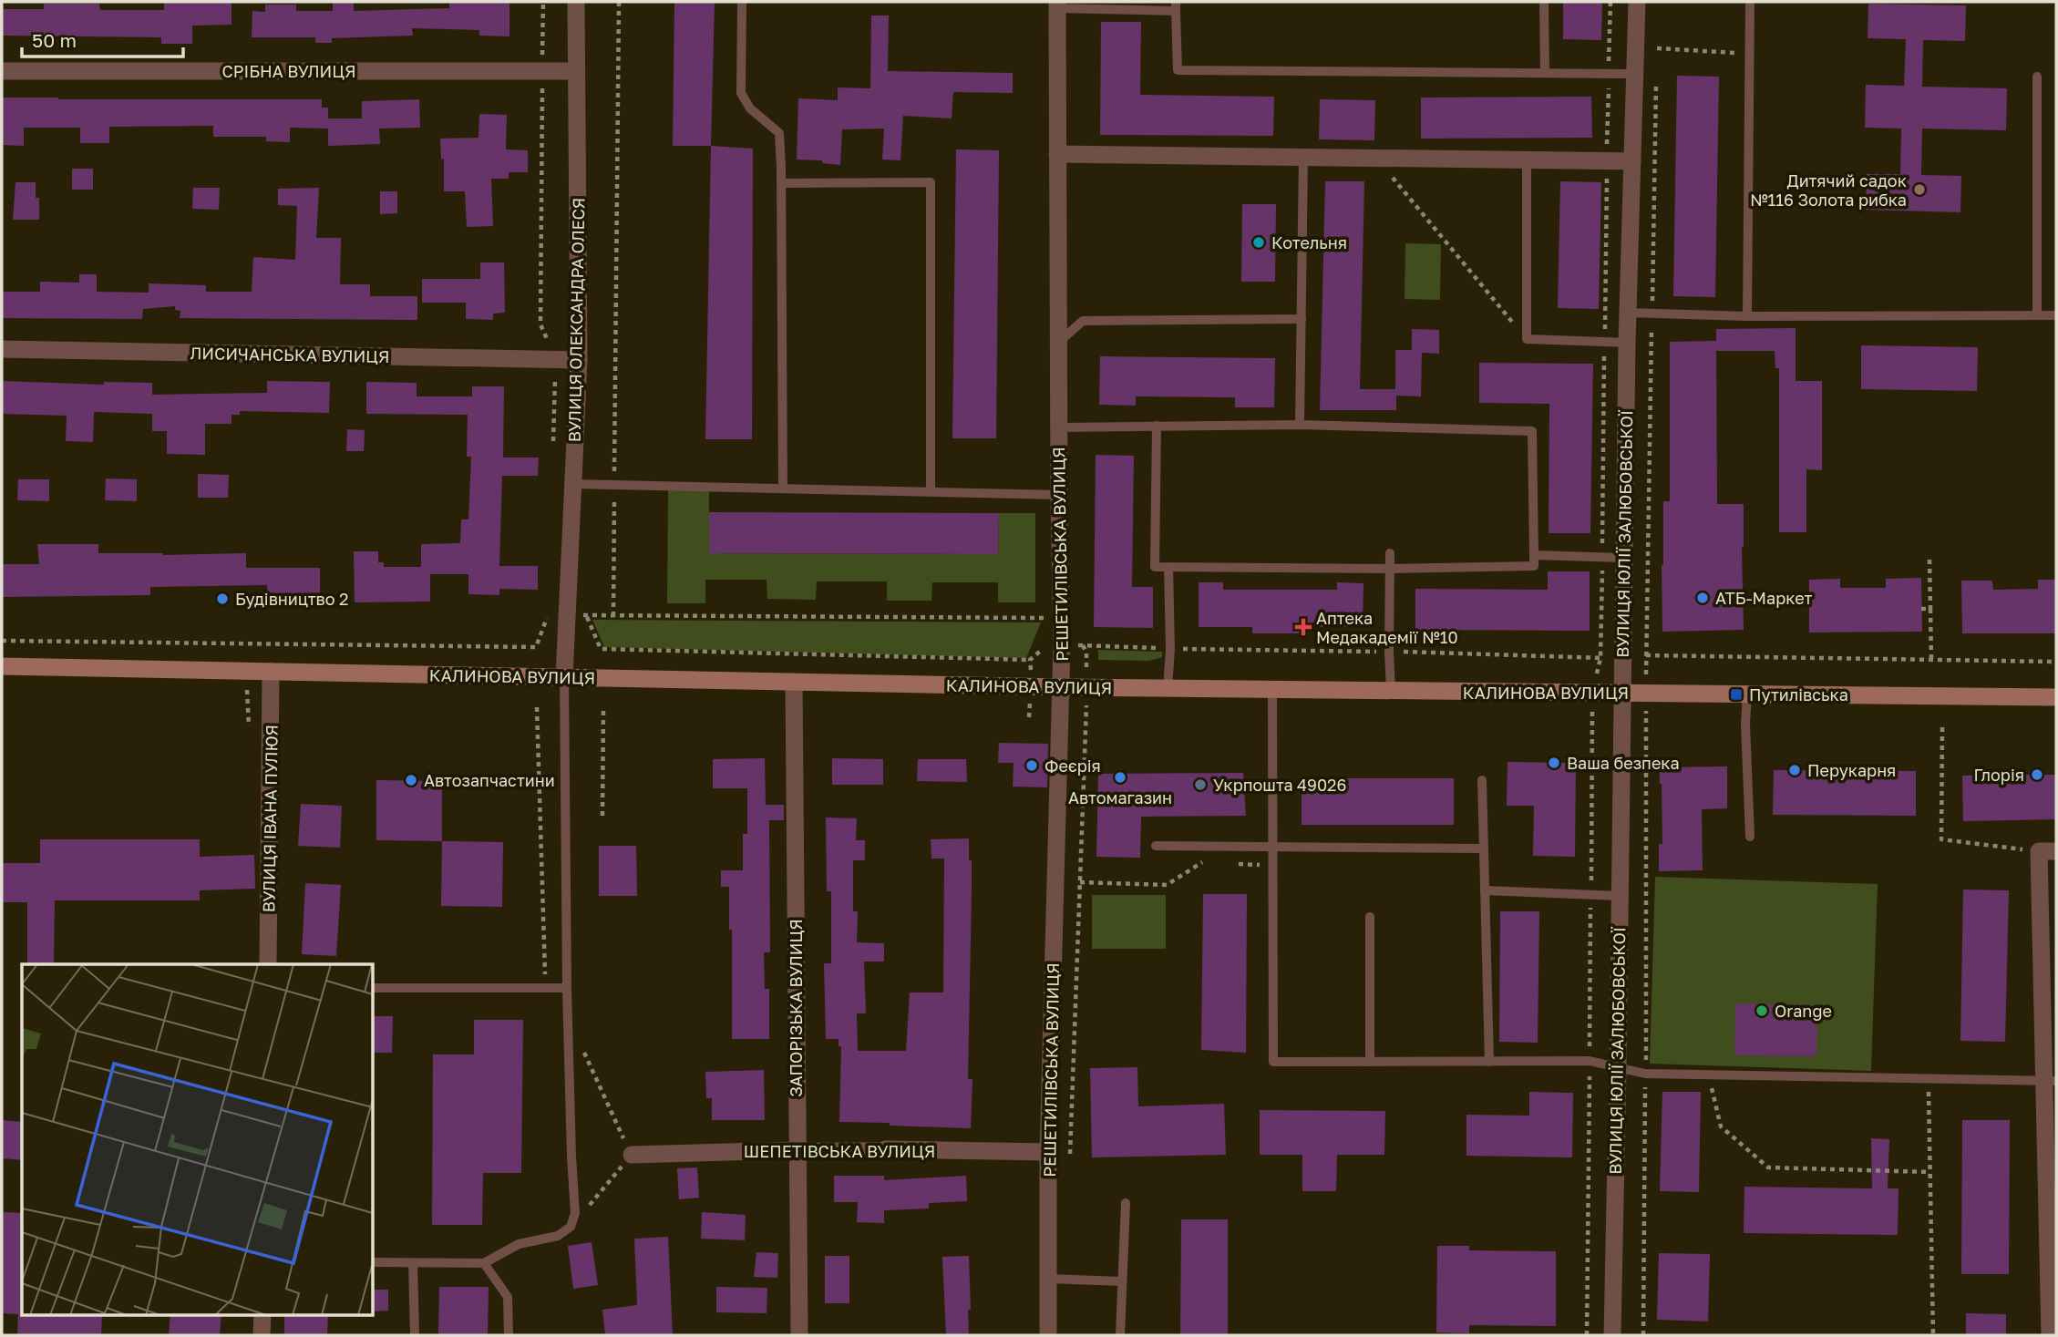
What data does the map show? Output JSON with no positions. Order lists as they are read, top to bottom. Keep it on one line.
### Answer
{"streets":{"main road":["КАЛИНОВА ВУЛИЦЯ"],"street":["СРІБНА ВУЛИЦЯ","ВУЛИЦЯ ОЛЕКСАНДРА ОЛЕСЯ","ЛИСИЧАНСЬКА ВУЛИЦЯ","ВУЛИЦЯ ЮЛІЇ ЗАЛЮБОВСЬКОЇ","РЕШЕТИЛІВСЬКА ВУЛИЦЯ","ВУЛИЦЯ ІВАНА ПУЛЮЯ","ЗАПОРІЗЬКА ВУЛИЦЯ","ШЕПЕТІВСЬКА ВУЛИЦЯ"]},"crossings":[["СРІБНА ВУЛИЦЯ","ВУЛИЦЯ ОЛЕКСАНДРА ОЛЕСЯ"],["ВУЛИЦЯ ОЛЕКСАНДРА ОЛЕСЯ","ЛИСИЧАНСЬКА ВУЛИЦЯ"],["ВУЛИЦЯ ОЛЕКСАНДРА ОЛЕСЯ","КАЛИНОВА ВУЛИЦЯ"],["ВУЛИЦЯ ЮЛІЇ ЗАЛЮБОВСЬКОЇ","КАЛИНОВА ВУЛИЦЯ"],["РЕШЕТИЛІВСЬКА ВУЛИЦЯ","КАЛИНОВА ВУЛИЦЯ"],["РЕШЕТИЛІВСЬКА ВУЛИЦЯ","ШЕПЕТІВСЬКА ВУЛИЦЯ"],["КАЛИНОВА ВУЛИЦЯ","ВУЛИЦЯ ІВАНА ПУЛЮЯ"],["КАЛИНОВА ВУЛИЦЯ","ЗАПОРІЗЬКА ВУЛИЦЯ"],["ЗАПОРІЗЬКА ВУЛИЦЯ","ШЕПЕТІВСЬКА ВУЛИЦЯ"]],"places":{"other":["Дитячий садок №116 Золота рибка","Котельня","АТБ-Маркет","Будівництво 2","Ваша безпека","Феєрія","Перукарня","Глорія","Автомагазин","Автозапчастини","Укрпошта 49026","Orange"],"health":["Аптека Медакадемії №10"],"transit":["Путилівська"]},"scale_bar":"50 m"}
